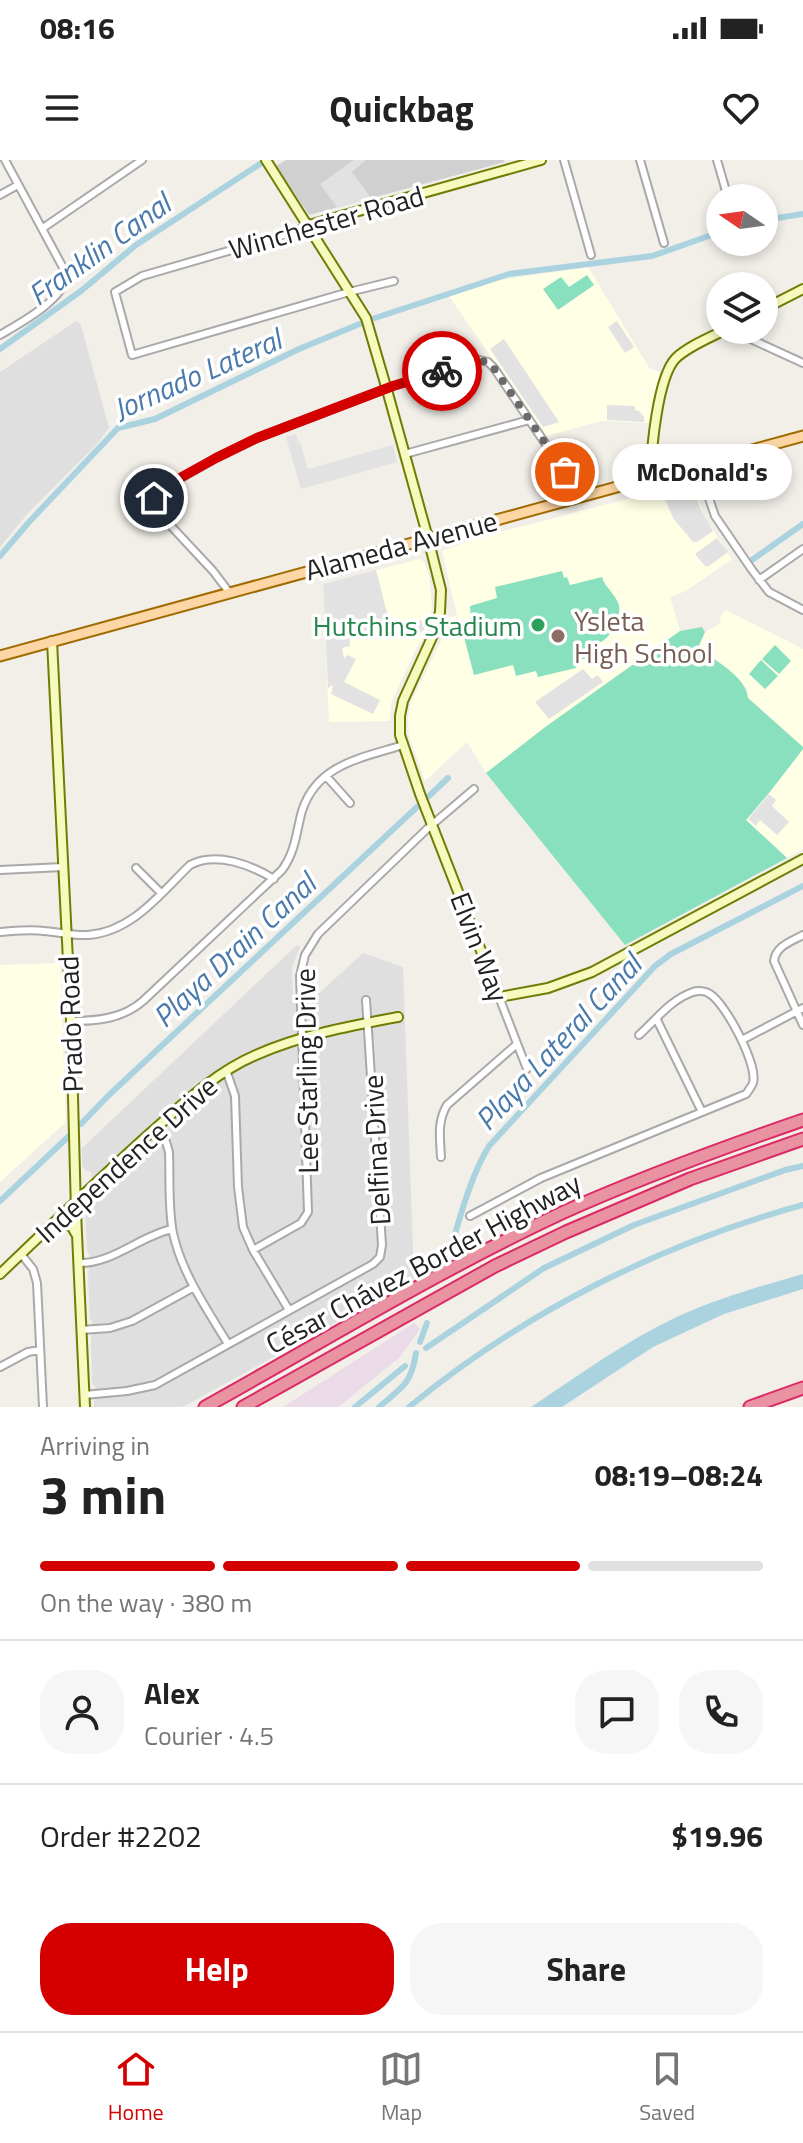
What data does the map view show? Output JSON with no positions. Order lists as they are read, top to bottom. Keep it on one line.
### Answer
{"streets":{"highway":["César Chávez Border Highway"],"main road":["Alameda Avenue"],"street":["Winchester Road","Elvin Way","Prado Road","Lee Starling Drive","Delfina Drive","Independence Drive"]},"crossings":[["Winchester Road","Elvin Way"],["Alameda Avenue","Elvin Way"],["Alameda Avenue","Prado Road"],["Elvin Way","Lee Starling Drive"],["Prado Road","Delfina Drive"],["Prado Road","Independence Drive"],["Lee Starling Drive","Independence Drive"],["Delfina Drive","Independence Drive"]],"water":["Franklin Canal","Jornado Lateral","Playa Drain Canal","Playa Lateral Canal"],"places":["McDonald's","Hutchins Stadium","Ysleta High School"],"north":"left","page":{"status":"08:16","header":"Quickbag","bubble":"McDonald's","heading":["3 min","Arriving in","08:19–08:24"],"panel":["Alex","Courier · 4.5","Order #2202","$19.96"],"bar":"On the way · 380 m","buttons":["Help","Share"],"tabs":["Home","Map","Saved"]}}
